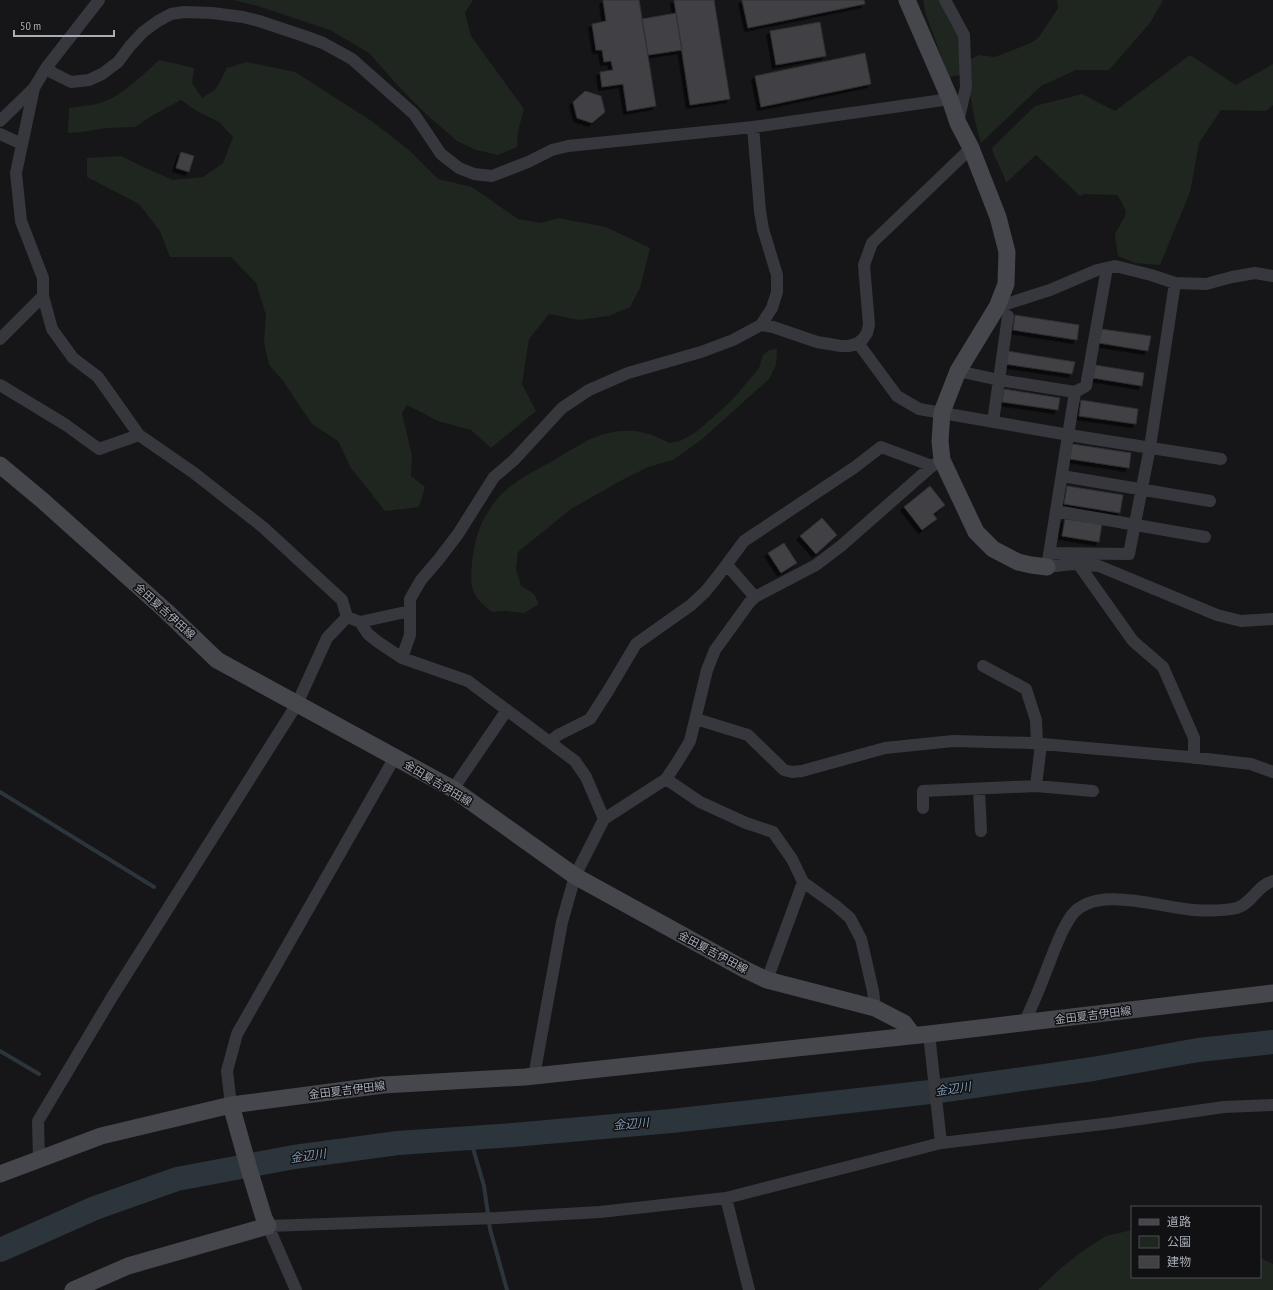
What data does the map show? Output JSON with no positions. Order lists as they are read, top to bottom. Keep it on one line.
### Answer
{"streets":{"main road":["金田夏吉伊田線"]},"water":["金辺川"],"legend":["道路","公園","建物"],"scale_bar":"50 m"}
